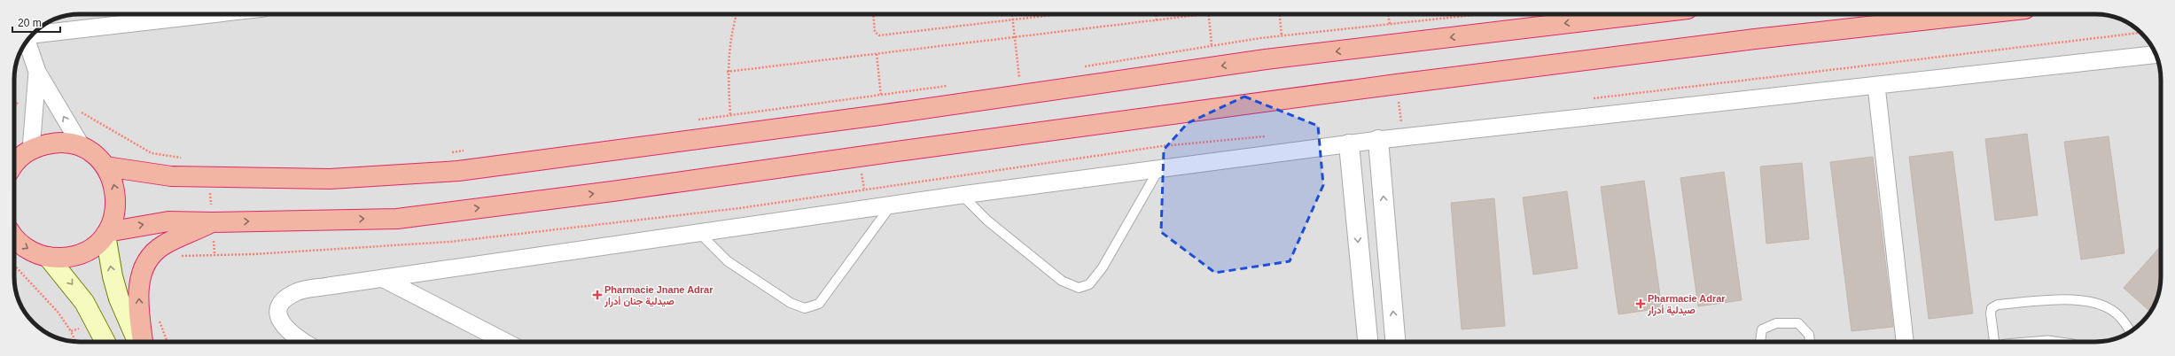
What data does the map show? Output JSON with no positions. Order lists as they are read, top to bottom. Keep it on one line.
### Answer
{"places":{"health":["Pharmacie Jnane Adrar صيدلية جنان أدرار","Pharmacie Adrar صيدلية أدرار"]},"scale_bar":"20 m"}
